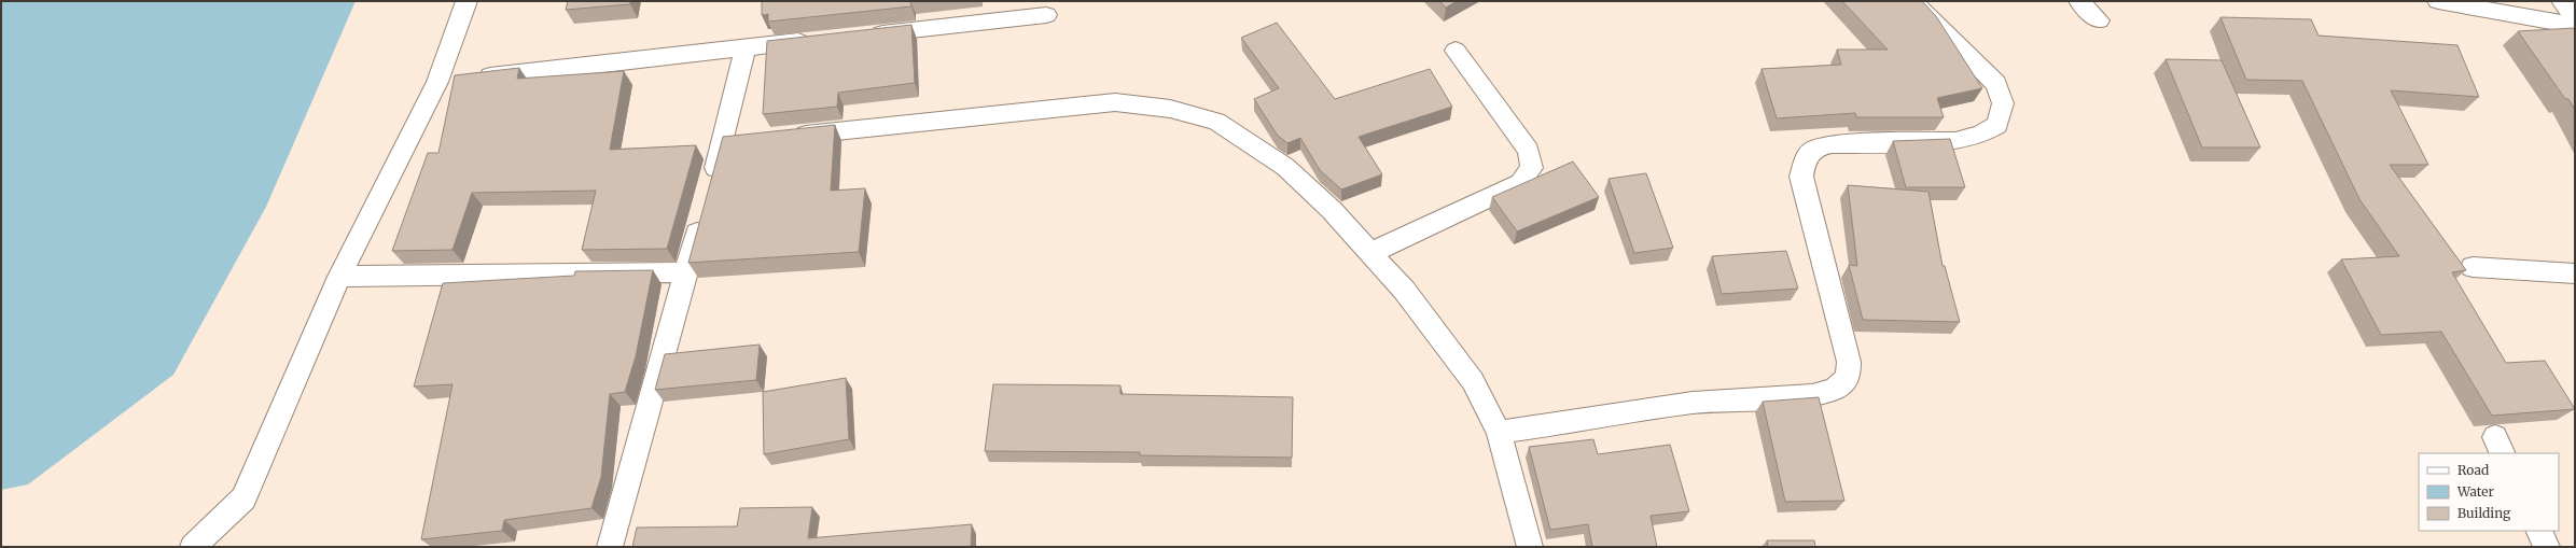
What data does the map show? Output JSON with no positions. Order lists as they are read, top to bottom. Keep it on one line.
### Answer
{"legend":["Road","Water","Building"]}
